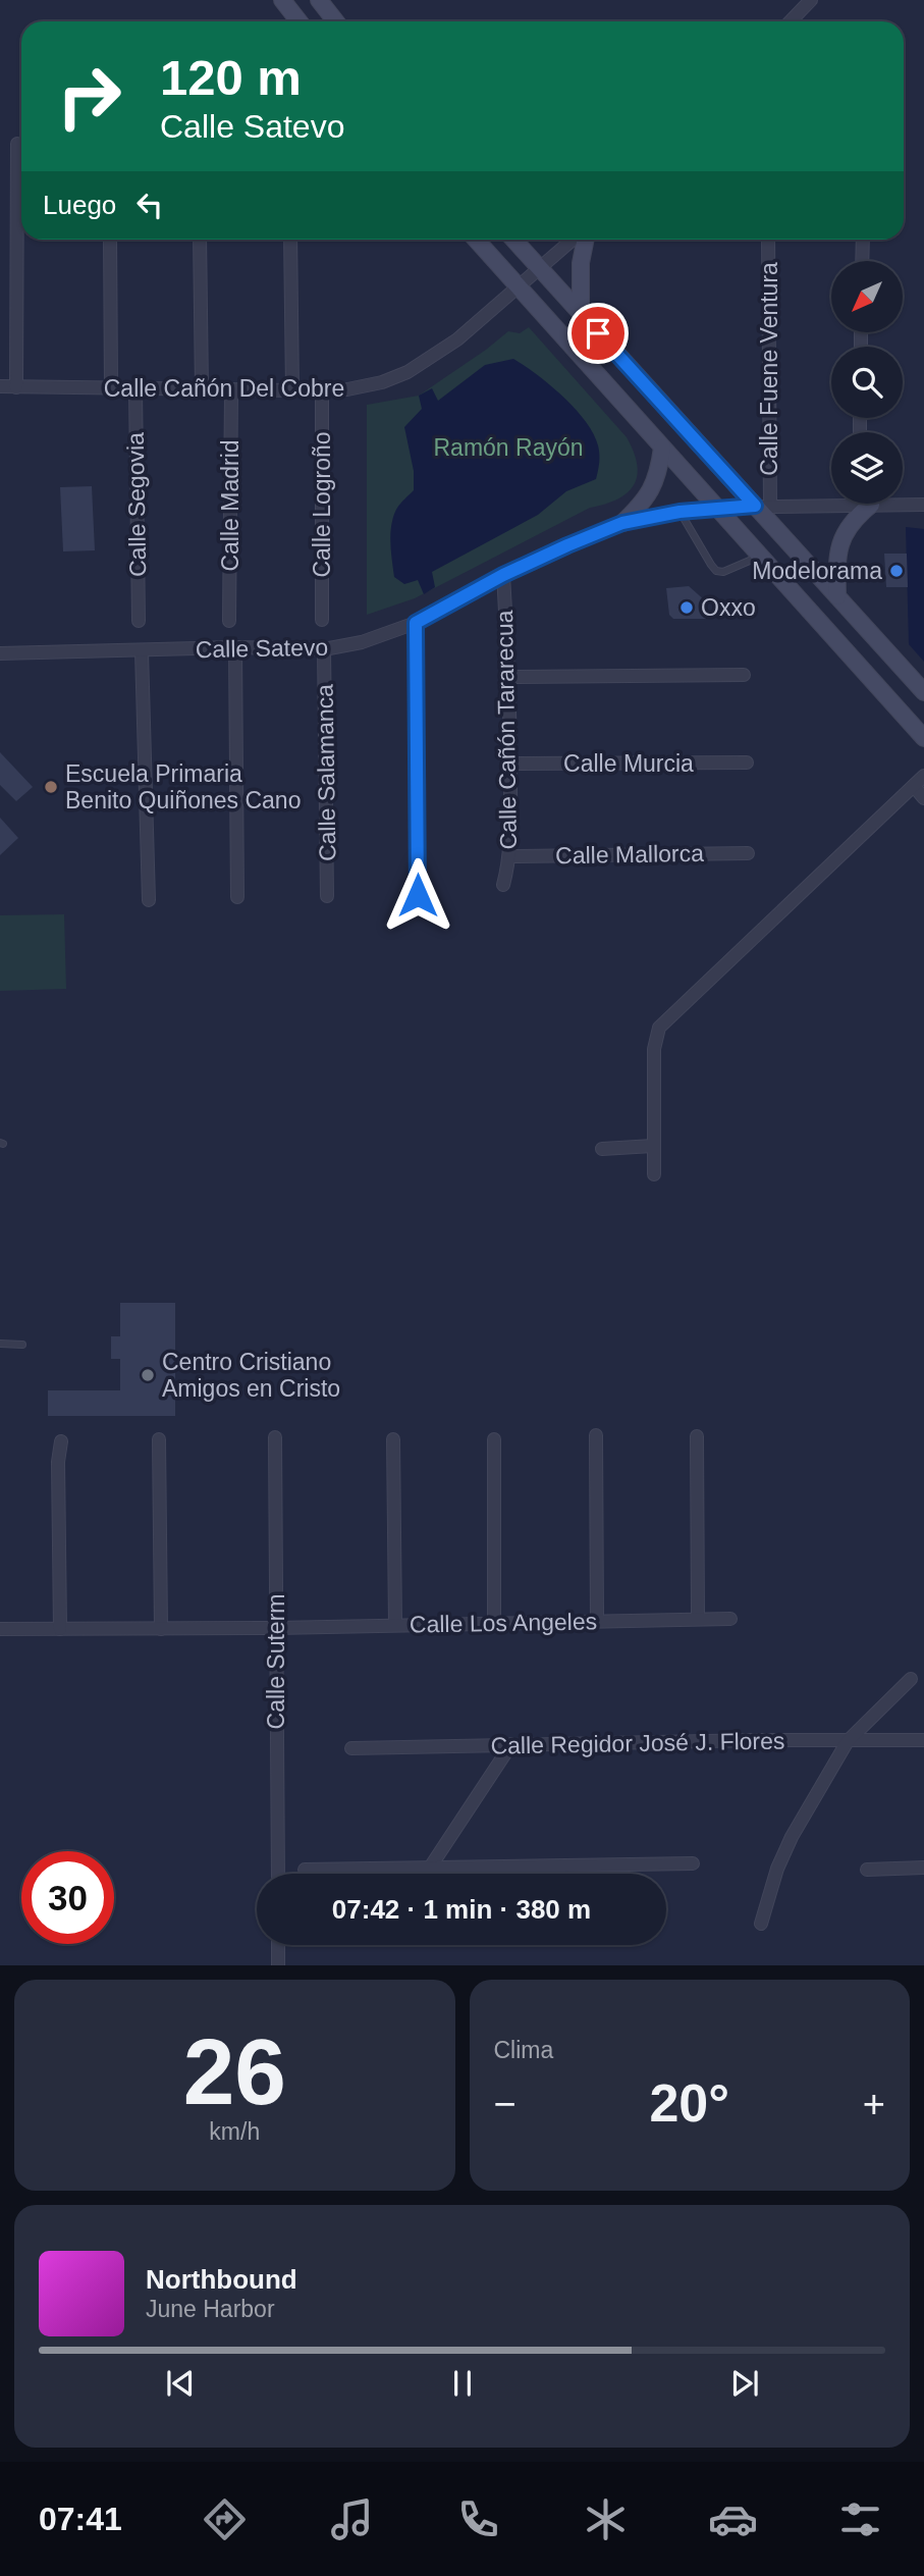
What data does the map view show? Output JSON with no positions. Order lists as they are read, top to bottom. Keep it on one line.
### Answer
{"streets":{"street":["Calle Fuene Ventura","Calle Cañón Del Cobre","Calle Segovia","Calle Logroño","Calle Madrid","Calle Satevo","Calle Cañón Tararecua","Calle Murcia","Calle Salamanca","Calle Mallorca","Calle Los Angeles","Calle Suterm","Calle Regidor José J. Flores"]},"crossings":[["Calle Fuene Ventura","Calle Satevo"],["Calle Cañón Del Cobre","Calle Segovia"],["Calle Cañón Del Cobre","Calle Logroño"],["Calle Cañón Del Cobre","Calle Madrid"],["Calle Satevo","Calle Cañón Tararecua"],["Calle Satevo","Calle Salamanca"],["Calle Cañón Tararecua","Calle Murcia"],["Calle Cañón Tararecua","Calle Mallorca"],["Calle Los Angeles","Calle Suterm"]],"parks":["Ramón Rayón"],"places":["Modelorama","Oxxo","Escuela Primaria Benito Quiñones Cano","Centro Cristiano Amigos en Cristo"],"north":"bottom left","page":{"turn":["120 m","Calle Satevo"],"then":"Luego","limit":"30","trip":"07:42 · 1 min · 380 m","tile":[["26","km/h"],"Clima"],"heat":["−","20°","+"],"song":["Northbound","June Harbor"],"tabs":"07:41"}}
